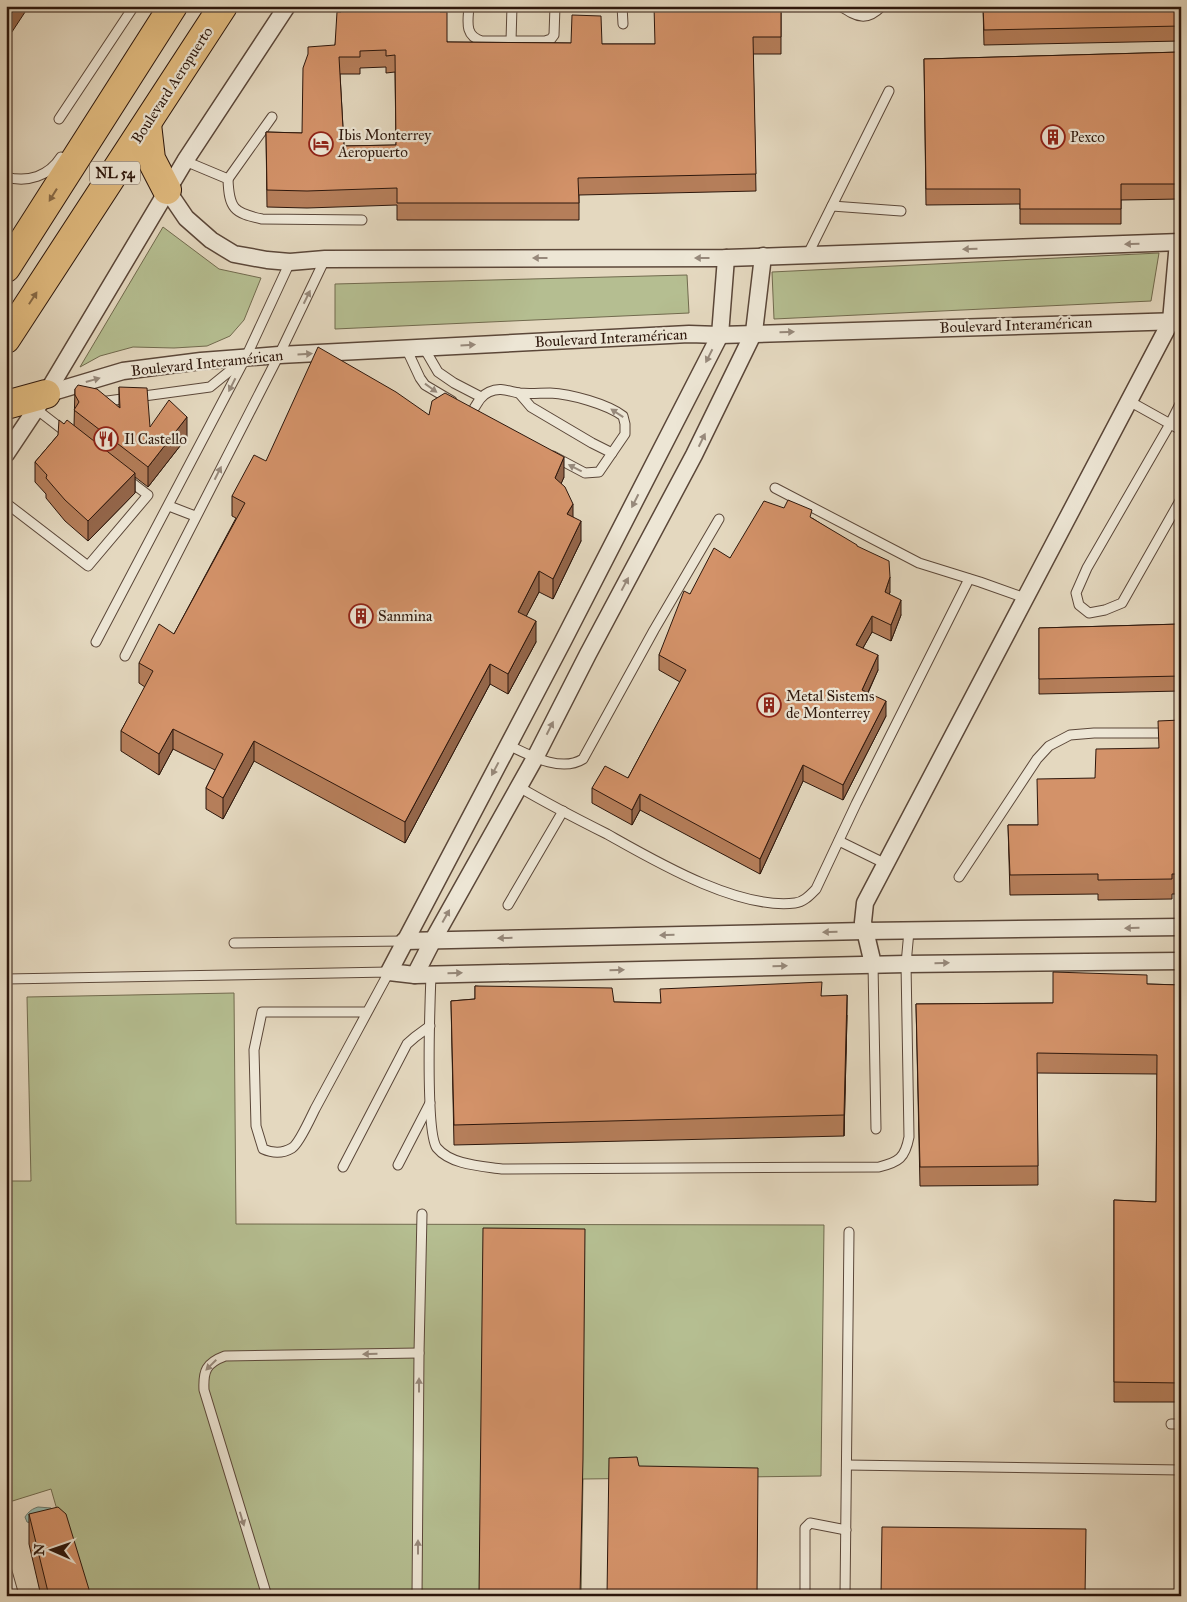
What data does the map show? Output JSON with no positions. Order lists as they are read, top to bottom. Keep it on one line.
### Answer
{"streets":{"highway":["Boulevard Aeropuerto","NL 54"],"street":["Boulevard Interamérican"]},"places":{"building":["Pexco","Sanmina","Metal Sistems de Monterrey"],"hotel":["Ibis Monterrey Aeropuerto"],"restaurant":["Il Castello"]},"north":"left"}
